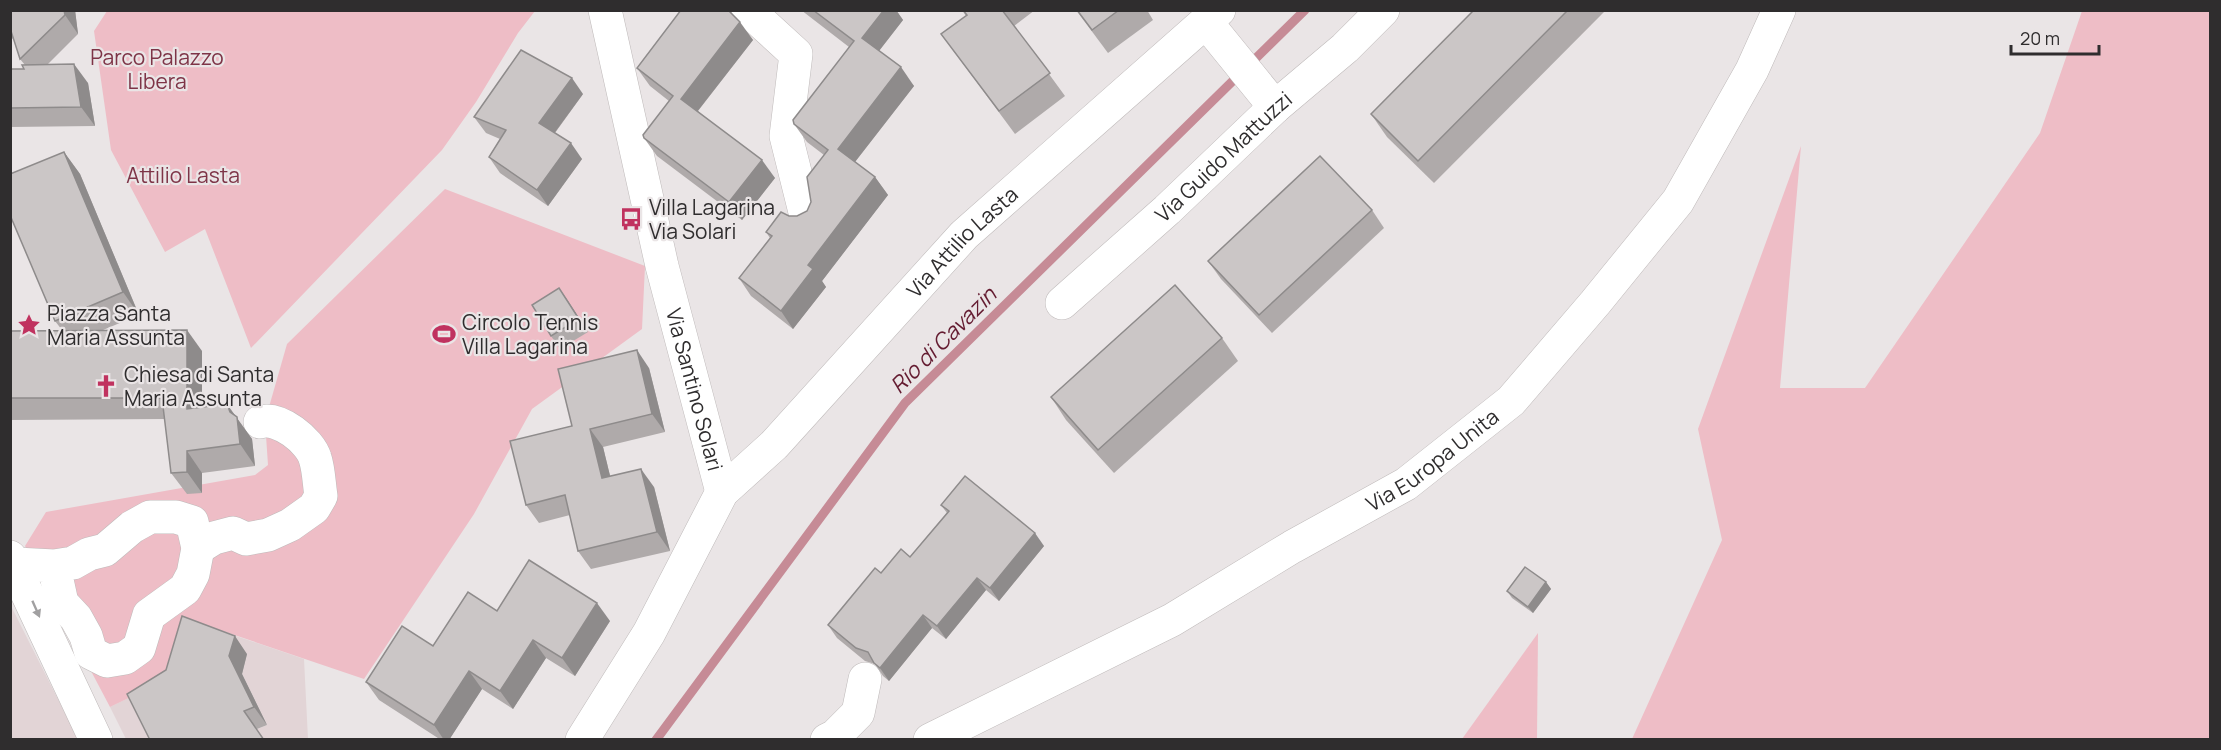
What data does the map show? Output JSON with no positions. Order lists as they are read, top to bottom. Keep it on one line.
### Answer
{"streets":{"street":["Via Guido Mattuzzi","Via Attilio Lasta","Via Santino Solari","Via Europa Unita"]},"crossings":[["Via Attilio Lasta","Via Santino Solari"]],"water":["Rio di Cavazin"],"parks":["Parco Palazzo Libera","Attilio Lasta"],"places":{"bus stop":["Villa Lagarina Via Solari"],"place":["Piazza Santa Maria Assunta"],"sports":["Circolo Tennis Villa Lagarina"],"church":["Chiesa di Santa Maria Assunta"]},"scale_bar":"20 m"}
